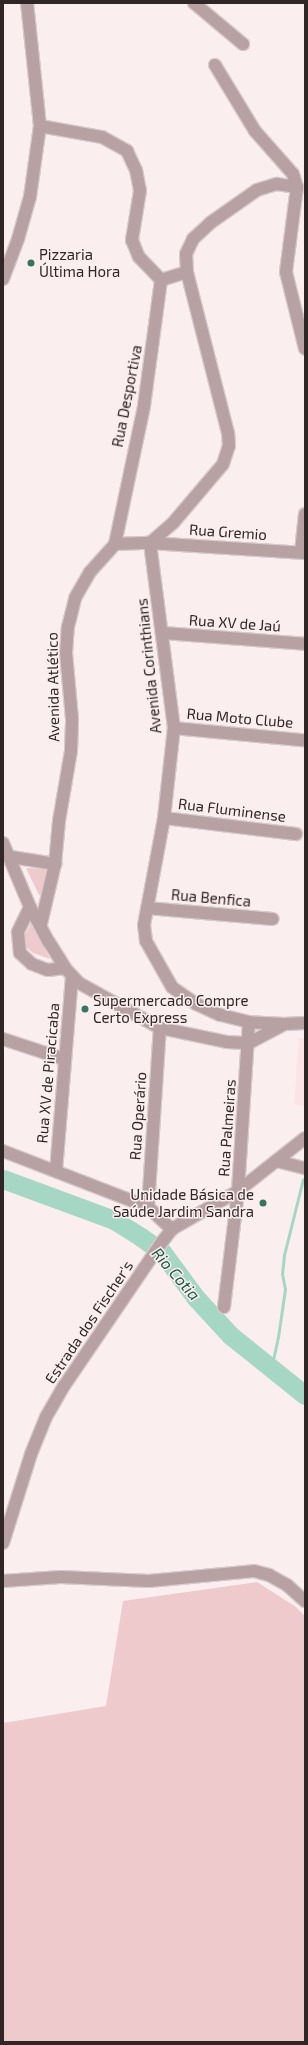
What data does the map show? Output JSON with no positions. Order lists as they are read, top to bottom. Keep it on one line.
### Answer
{"streets":{"street":["Rua Desportiva","Rua Gremio","Rua XV de Jaú","Avenida Corinthians","Avenida Atlético","Rua Moto Clube","Rua Fluminense","Rua Benfica","Rua XV de Piracicaba","Rua Operário","Rua Palmeiras","Estrada dos Fischer's"]},"crossings":[["Rua Desportiva","Avenida Atlético"],["Rua Gremio","Avenida Corinthians"],["Rua XV de Jaú","Avenida Corinthians"],["Avenida Corinthians","Rua Moto Clube"],["Avenida Corinthians","Rua Fluminense"],["Avenida Corinthians","Rua Benfica"],["Avenida Corinthians","Rua Palmeiras"],["Rua Palmeiras","Estrada dos Fischer's"]],"water":["Rio Cotia"],"places":["Pizzaria Última Hora","Supermercado Compre Certo Express","Unidade Básica de Saúde Jardim Sandra"]}
